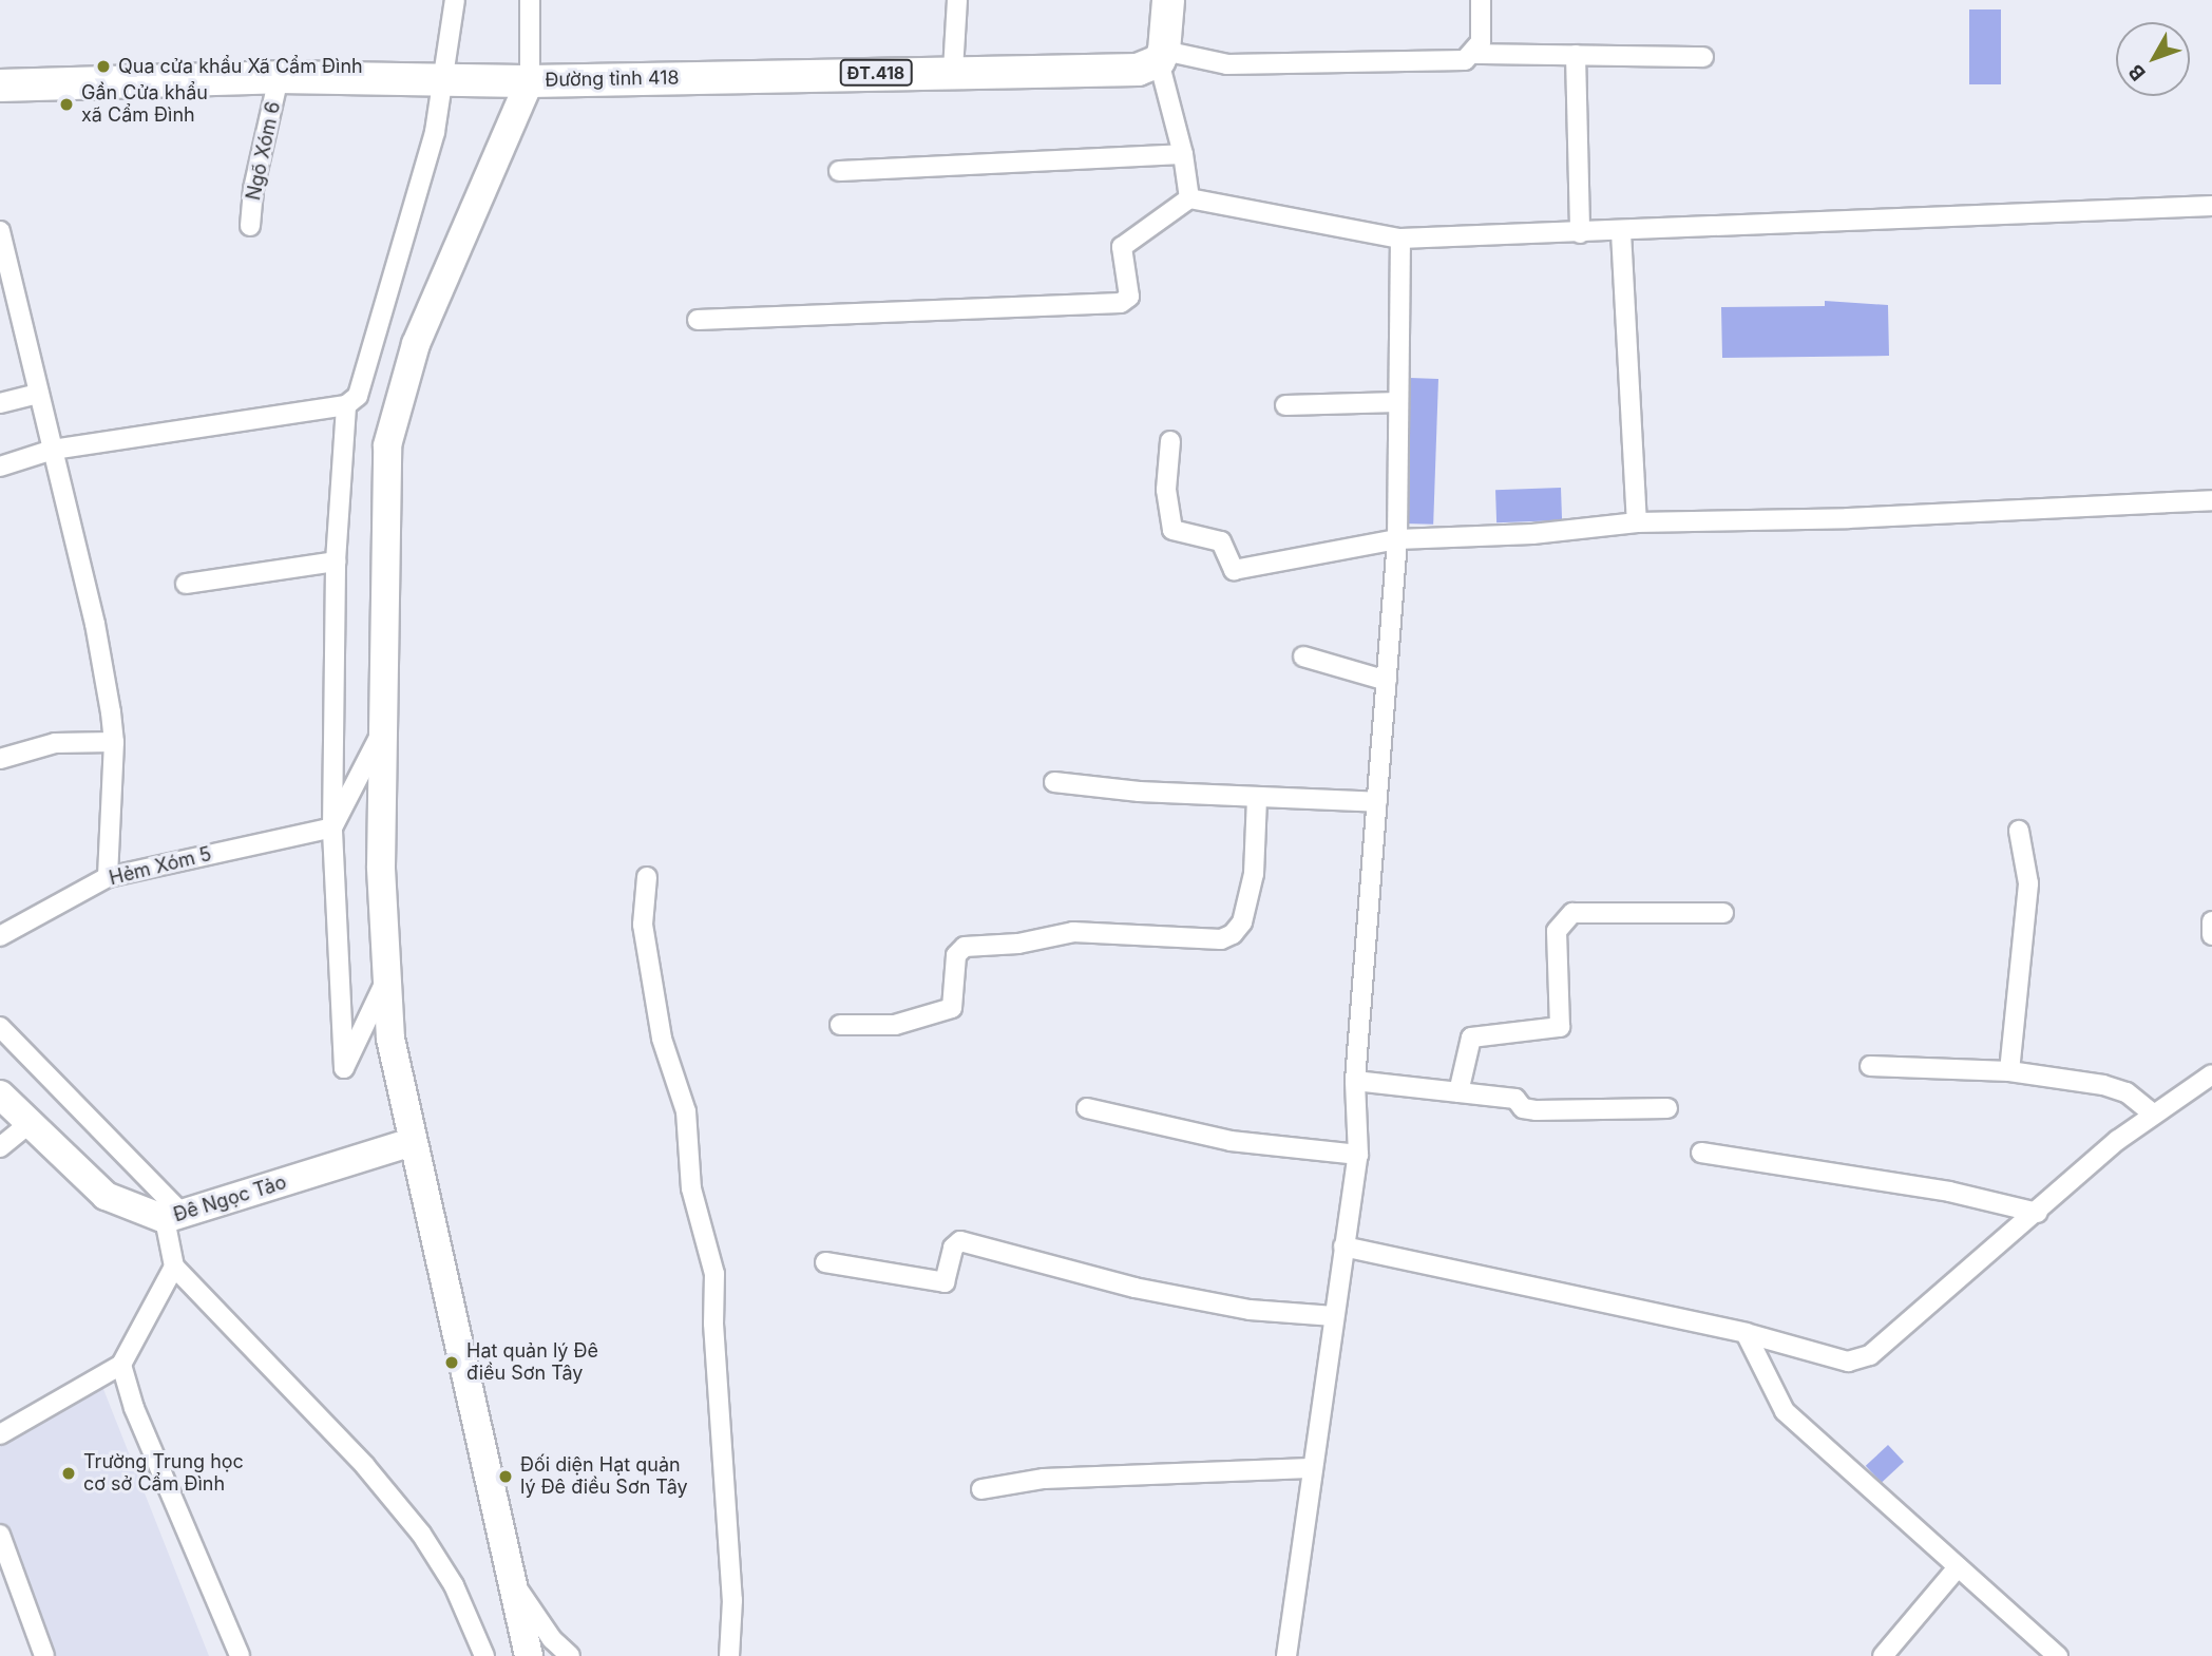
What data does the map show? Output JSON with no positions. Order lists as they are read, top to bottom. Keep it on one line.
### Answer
{"streets":{"main road":["ĐT.418","Đường tỉnh 418","Đê Ngọc Tảo"],"street":["Ngõ Xóm 6","Hẻm Xóm 5"]},"crossings":[["Đường tỉnh 418","Ngõ Xóm 6"]],"places":["Qua cửa khẩu Xã Cẩm Đình","Gần Cửa khẩu xã Cẩm Đình","Hạt quản lý Đê điều Sơn Tây","Trường Trung học cơ sở Cẩm Đình","Đối diện Hạt quản lý Đê điều Sơn Tây"],"north":"bottom left"}
